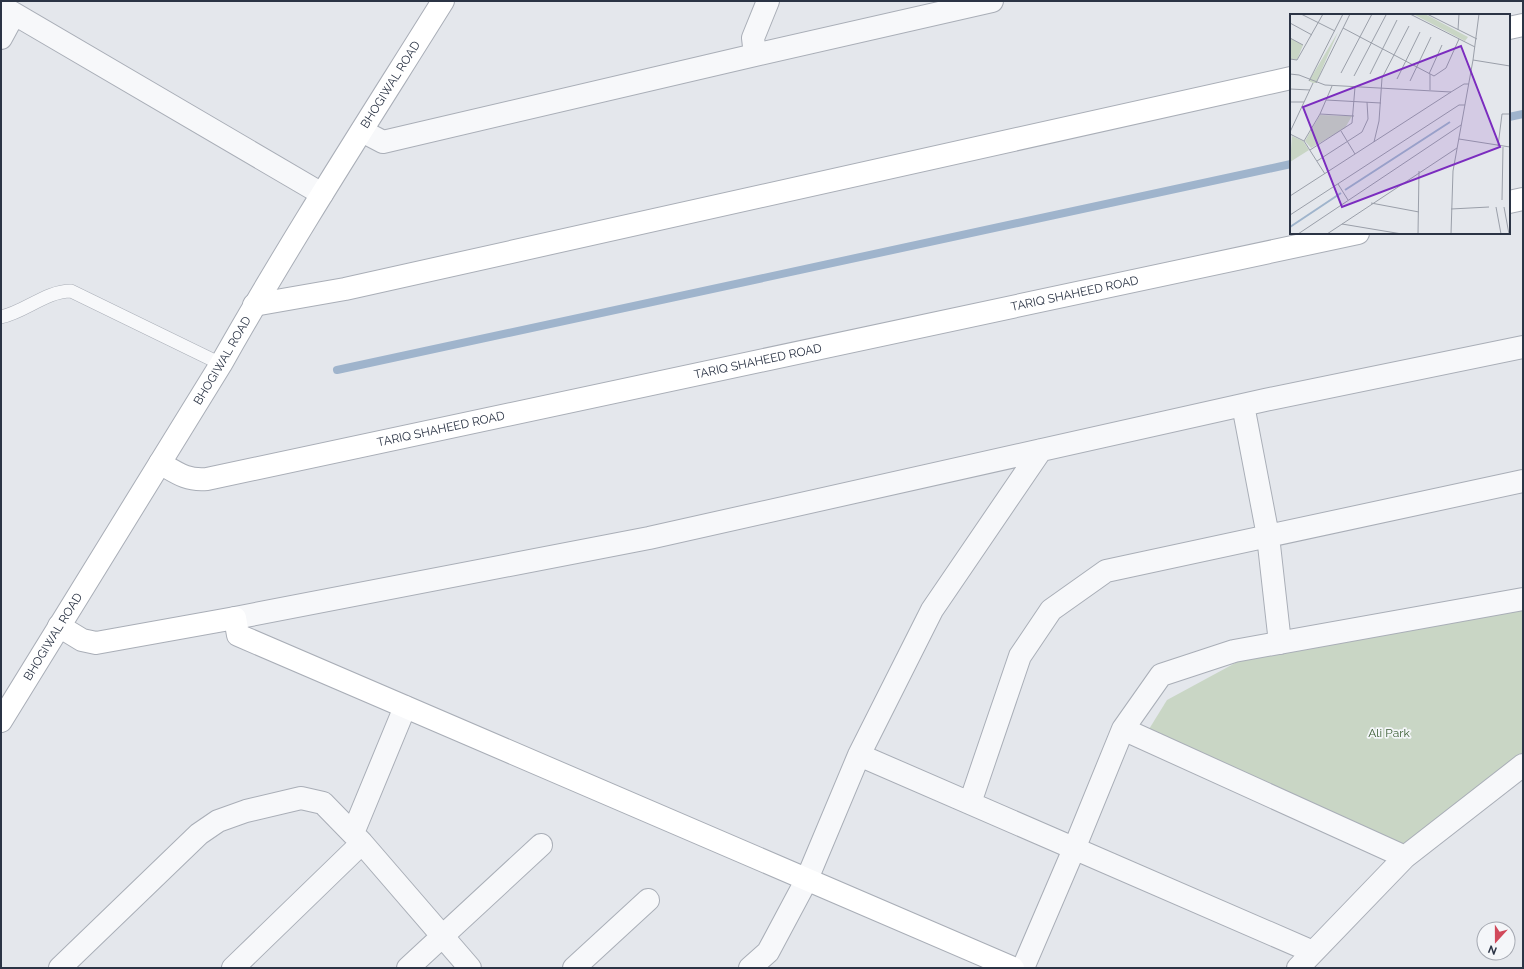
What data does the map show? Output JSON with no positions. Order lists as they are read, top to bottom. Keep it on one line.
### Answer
{"streets":{"main road":["BHOGIWAL ROAD","TARIQ SHAHEED ROAD"]},"crossings":[["BHOGIWAL ROAD","TARIQ SHAHEED ROAD"]],"parks":["Ali Park"],"north":"bottom"}
